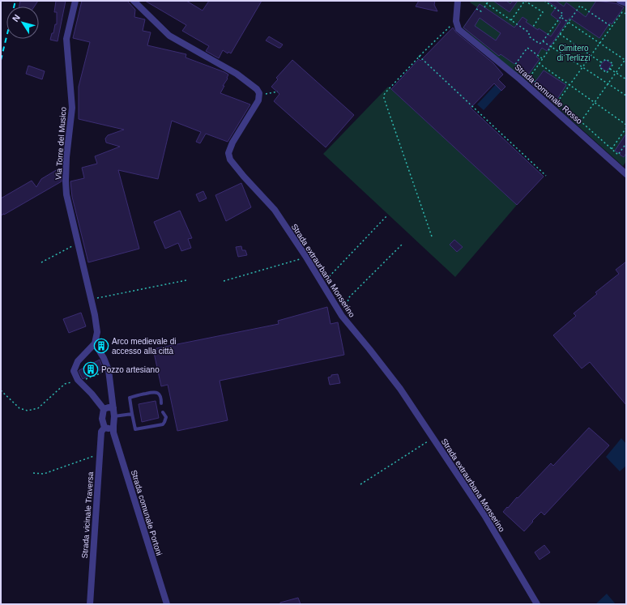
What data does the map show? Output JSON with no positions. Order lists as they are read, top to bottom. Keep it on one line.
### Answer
{"streets":{"street":["Strada comunale Rosso","Via Torre del Musico","Strada extraurbana Monserino","Strada comunale Portoni","Strada vicinale Traversa"]},"parks":["Cimitero di Terlizzi"],"places":{"building":["Arco medievale di accesso alla città","Pozzo artesiano"]},"north":"top left"}
